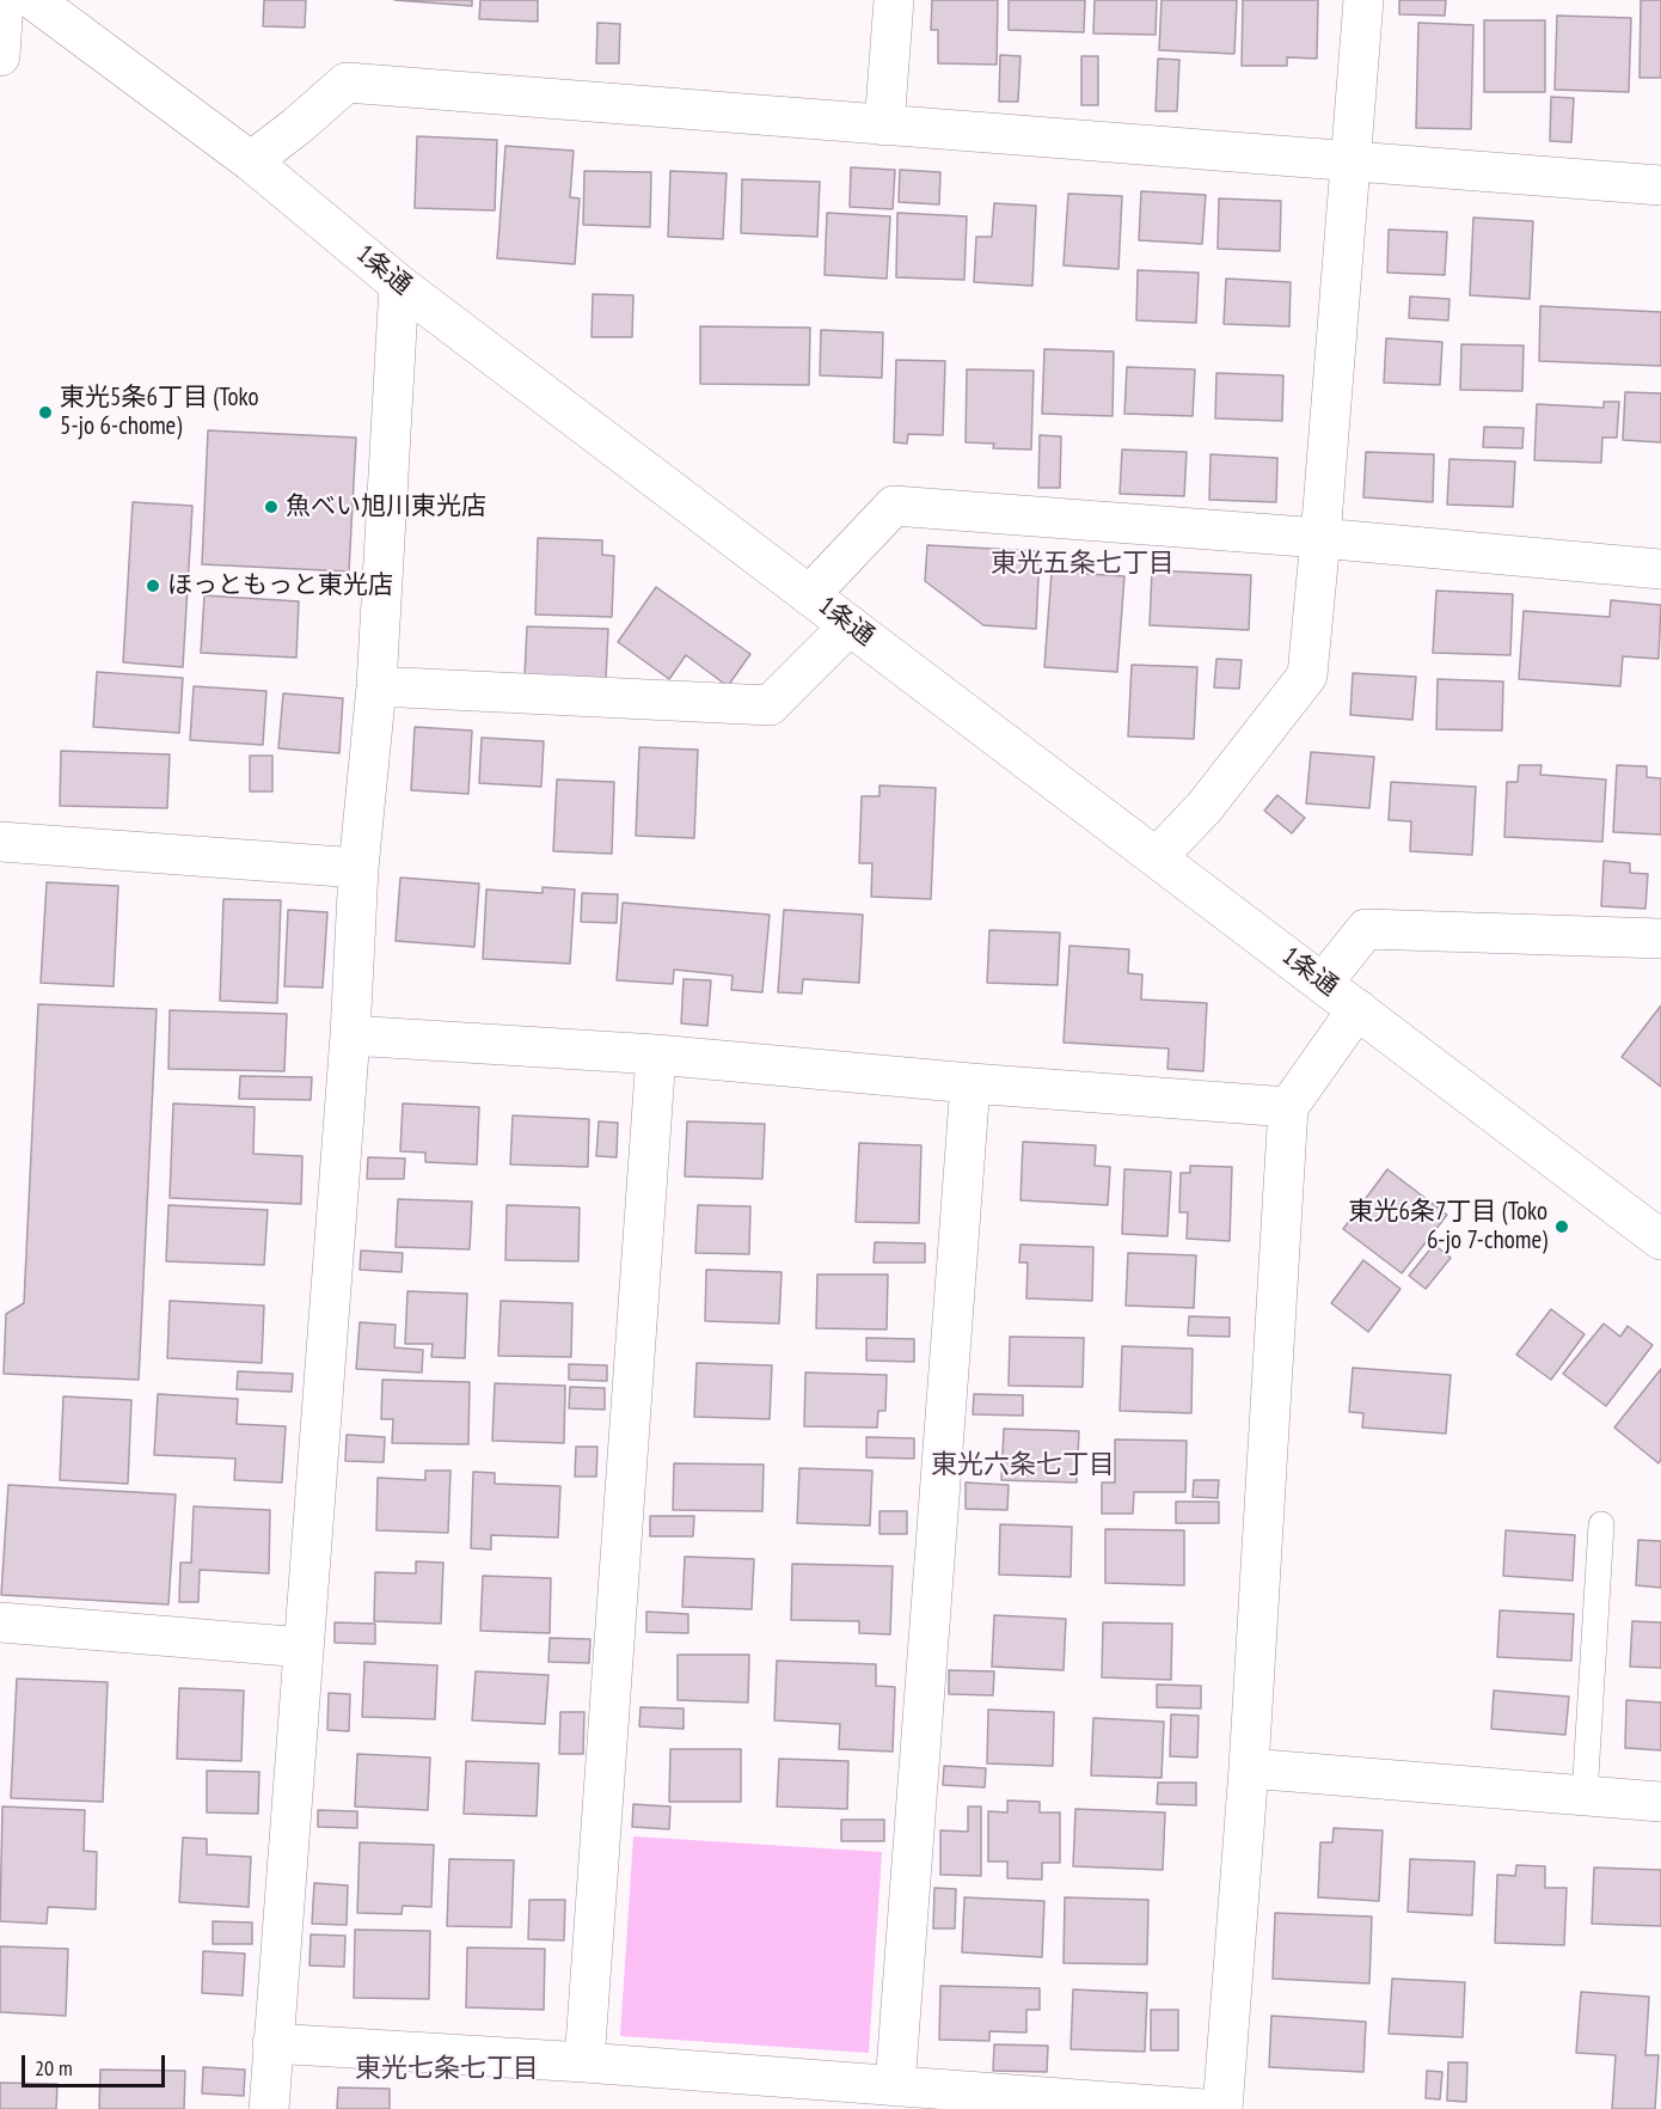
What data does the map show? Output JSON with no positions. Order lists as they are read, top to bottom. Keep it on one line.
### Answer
{"streets":{"street":["1条通"]},"districts":["東光五条七丁目","東光六条七丁目","東光七条七丁目"],"places":["東光5条6丁目 (Toko 5-jo 6-chome)","魚べい旭川東光店","ほっともっと東光店","東光6条7丁目 (Toko 6-jo 7-chome)"],"scale_bar":"20 m"}
